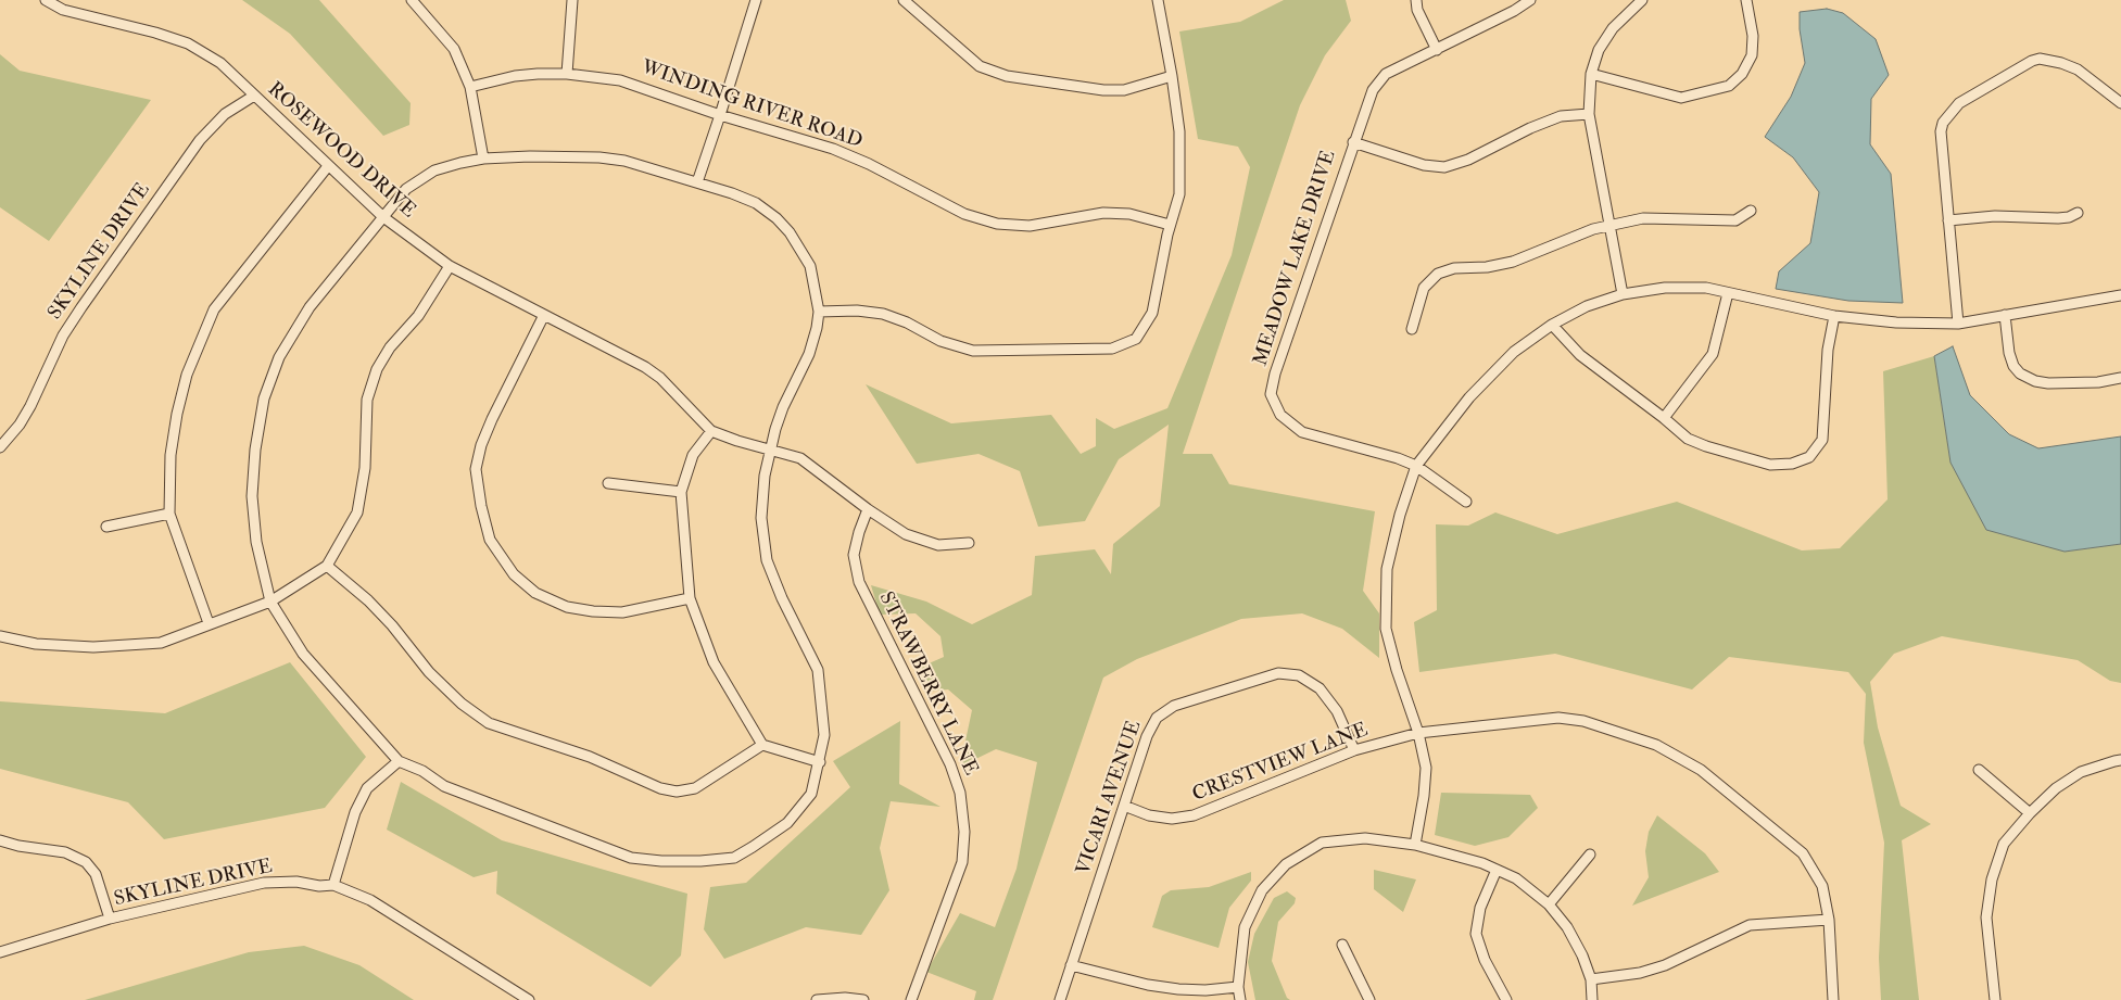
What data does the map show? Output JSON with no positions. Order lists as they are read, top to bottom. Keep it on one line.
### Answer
{"streets":{"street":["WINDING RIVER ROAD","ROSEWOOD DRIVE","SKYLINE DRIVE","MEADOW LAKE DRIVE","STRAWBERRY LANE","CRESTVIEW LANE","VICARI AVENUE"]},"crossings":[["ROSEWOOD DRIVE","SKYLINE DRIVE"],["ROSEWOOD DRIVE","STRAWBERRY LANE"],["CRESTVIEW LANE","VICARI AVENUE"]]}
